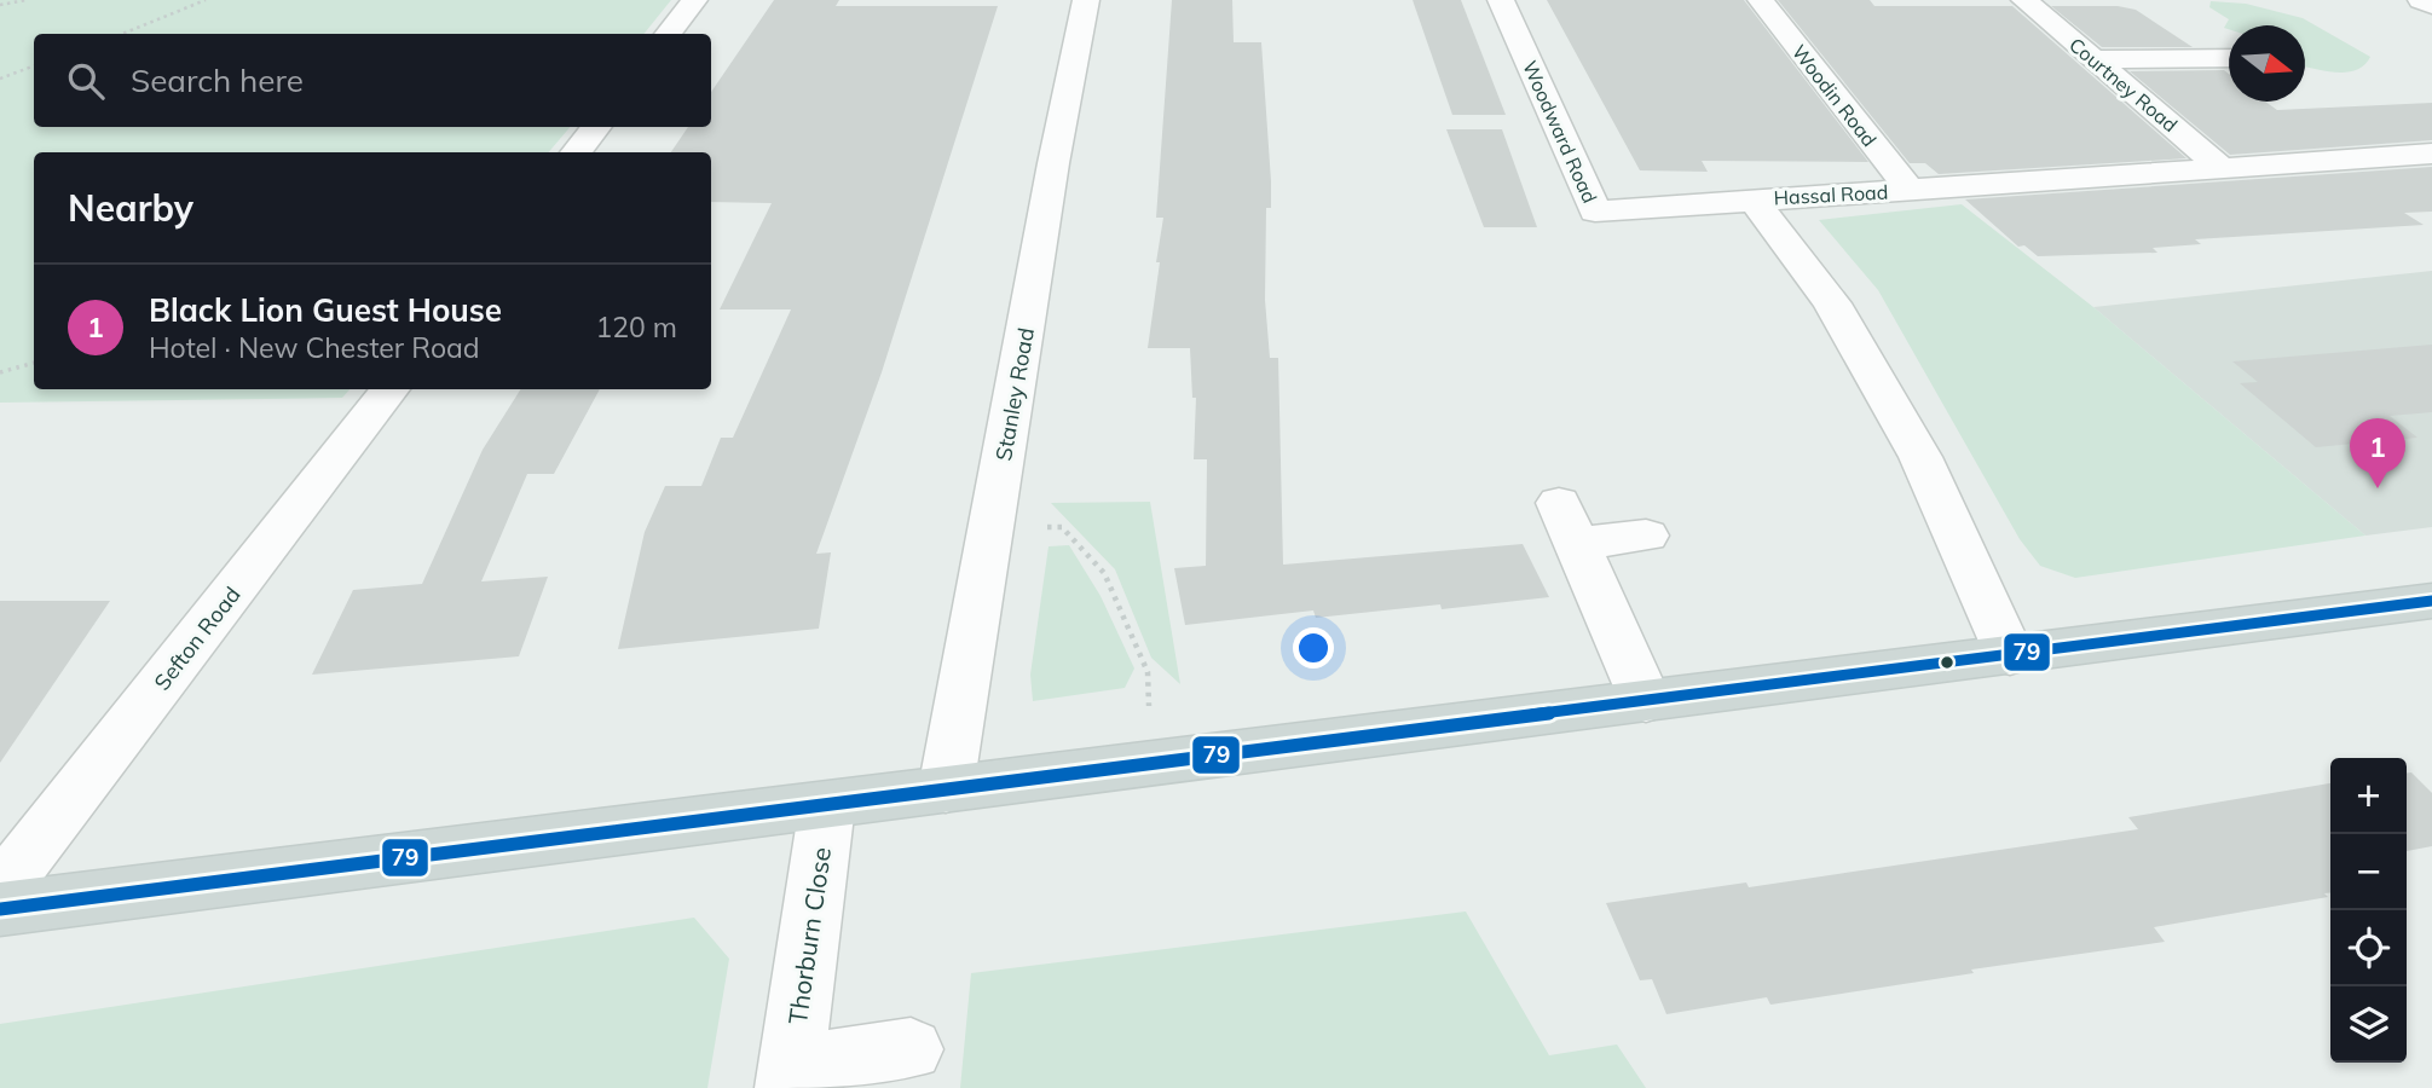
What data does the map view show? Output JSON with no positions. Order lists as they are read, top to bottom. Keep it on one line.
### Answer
{"streets":{"street":["Courtney Road","Woodin Road","Woodward Road","Hassal Road","Stanley Road","Sefton Road","Thorburn Close"]},"crossings":[["Courtney Road","Hassal Road"],["Woodin Road","Hassal Road"],["Woodward Road","Hassal Road"]],"lines":["transit line 79"],"north":"right","page":{"search":"Search here","heading":"Nearby","list":[{"mark":"1","name":"Black Lion Guest House","note":"Hotel · New Chester Road","value":"120 m"}],"pins":"1","map_buttons":["+","−"]}}
